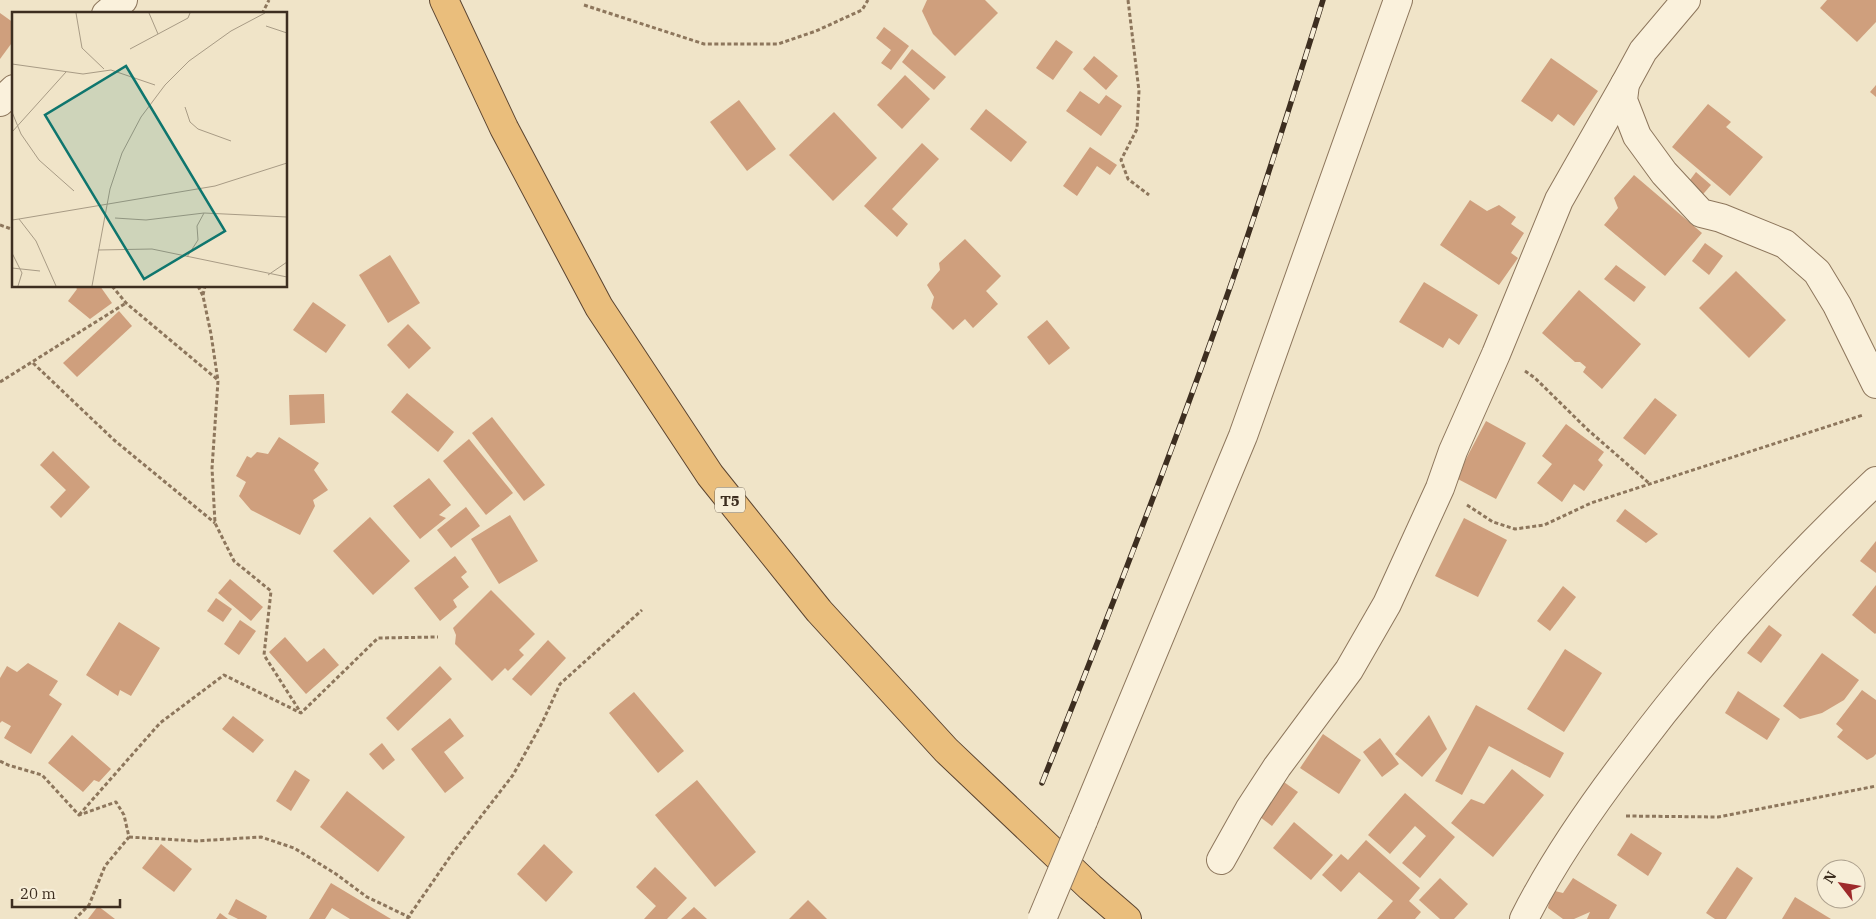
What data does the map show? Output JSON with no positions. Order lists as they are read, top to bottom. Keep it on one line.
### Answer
{"streets":{"highway":["T5"]},"scale_bar":"20 m","north":"top left"}
